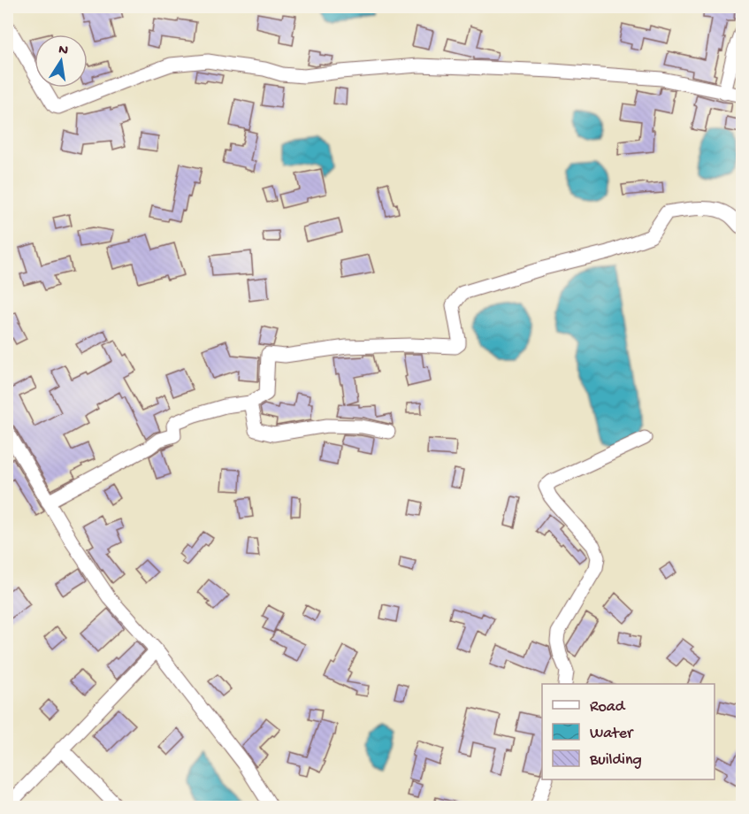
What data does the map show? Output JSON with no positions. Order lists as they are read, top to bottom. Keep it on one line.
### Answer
{"legend":["Road","Water","Building"],"north":"top"}
